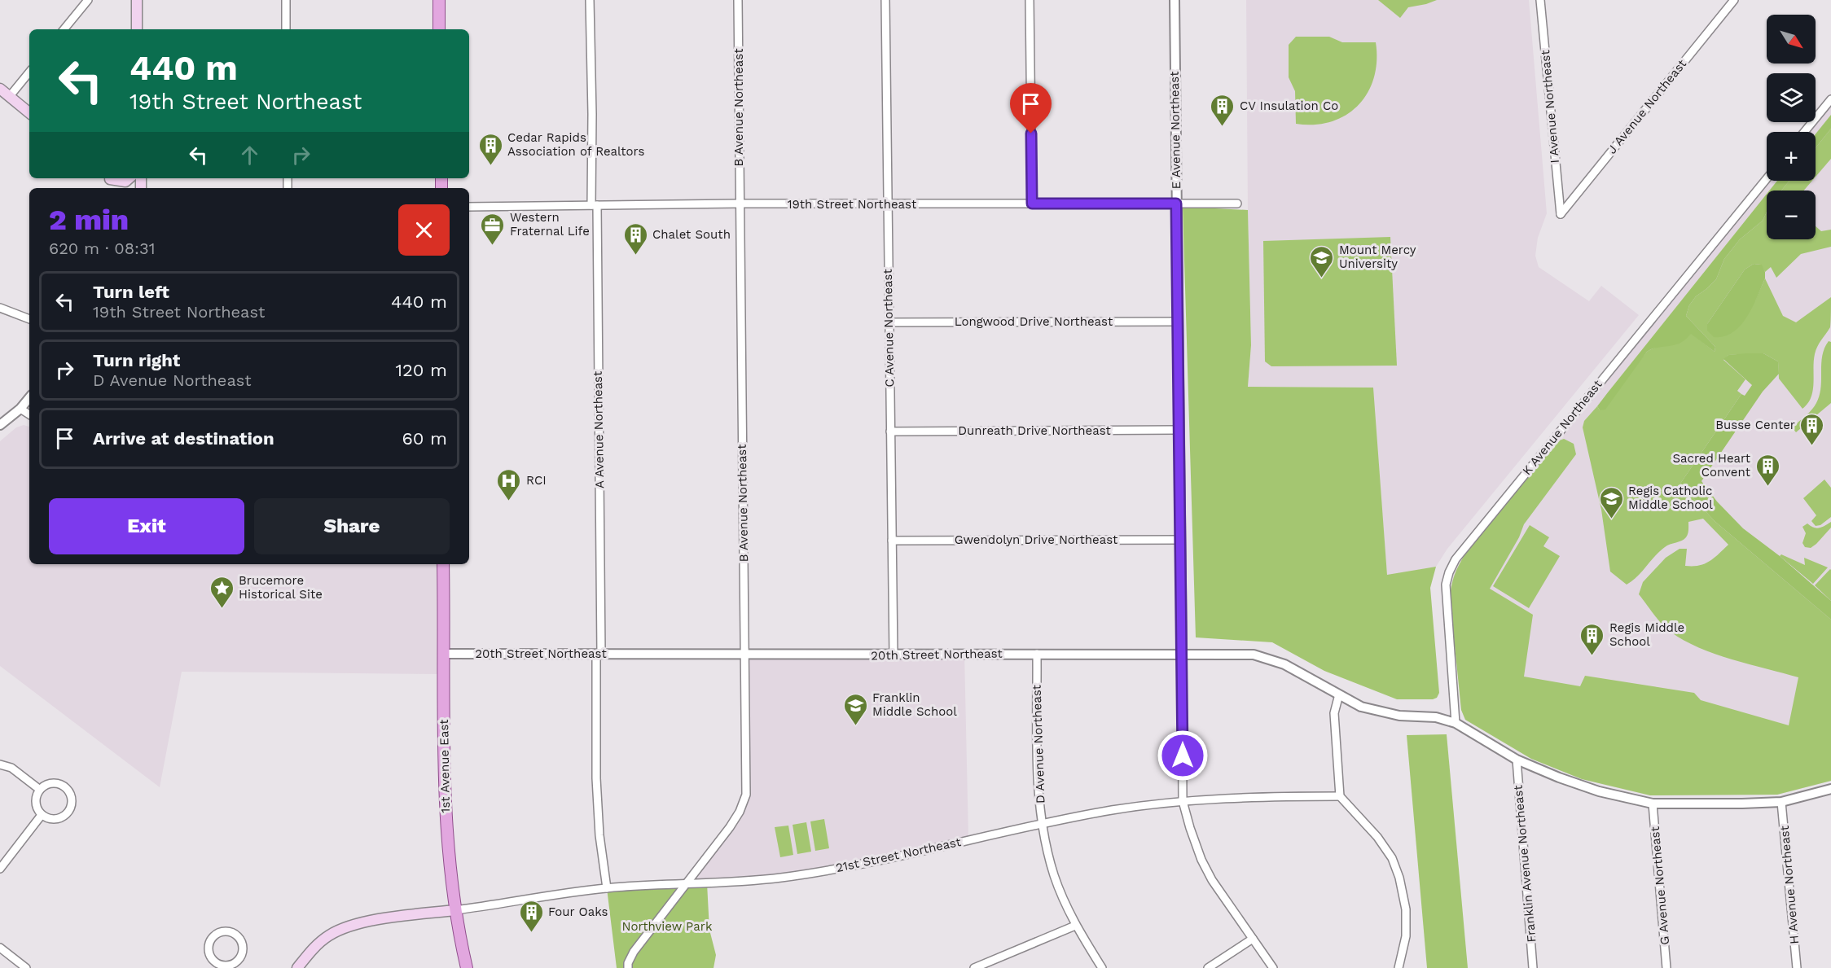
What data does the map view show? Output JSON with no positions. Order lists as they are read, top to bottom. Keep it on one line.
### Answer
{"streets":{"main road":["1st Avenue East"],"street":["I Avenue Northeast","J Avenue Northeast","B Avenue Northeast","E Avenue Northeast","19th Street Northeast","Longwood Drive Northeast","C Avenue Northeast","K Avenue Northeast","A Avenue Northeast","Dunreath Drive Northeast","Gwendolyn Drive Northeast","20th Street Northeast","D Avenue Northeast","21st Street Northeast","Franklin Avenue Northeast","H Avenue Northeast","G Avenue Northeast"]},"crossings":[["I Avenue Northeast","J Avenue Northeast"],["B Avenue Northeast","19th Street Northeast"],["B Avenue Northeast","20th Street Northeast"],["B Avenue Northeast","21st Street Northeast"],["E Avenue Northeast","19th Street Northeast"],["E Avenue Northeast","Longwood Drive Northeast"],["E Avenue Northeast","Dunreath Drive Northeast"],["E Avenue Northeast","Gwendolyn Drive Northeast"],["E Avenue Northeast","20th Street Northeast"],["E Avenue Northeast","21st Street Northeast"],["19th Street Northeast","C Avenue Northeast"],["19th Street Northeast","A Avenue Northeast"],["Longwood Drive Northeast","C Avenue Northeast"],["C Avenue Northeast","Dunreath Drive Northeast"],["C Avenue Northeast","Gwendolyn Drive Northeast"],["C Avenue Northeast","20th Street Northeast"],["K Avenue Northeast","20th Street Northeast"],["A Avenue Northeast","20th Street Northeast"],["A Avenue Northeast","21st Street Northeast"],["20th Street Northeast","D Avenue Northeast"],["20th Street Northeast","1st Avenue East"],["20th Street Northeast","Franklin Avenue Northeast"],["20th Street Northeast","H Avenue Northeast"],["20th Street Northeast","G Avenue Northeast"],["D Avenue Northeast","21st Street Northeast"],["1st Avenue East","21st Street Northeast"]],"parks":["Northview Park"],"places":{"building":["CV Insulation Co","Cedar Rapids Association of Realtors","Chalet South","Busse Center","Sacred Heart Convent","Regis Middle School","Four Oaks"],"office":["Western Fraternal Life"],"school or university":["Mount Mercy University","Regis Catholic Middle School","Franklin Middle School"],"hospital":["RCI"],"place":["Brucemore Historical Site"]},"north":"bottom right","page":{"map_buttons":["+","−"],"turn":["440 m","19th Street Northeast"],"heading":["2 min","620 m · 08:31"],"list":[{"name":"Turn left","note":"19th Street Northeast","value":"440 m"},{"name":"Turn right","note":"D Avenue Northeast","value":"120 m"},{"name":"Arrive at destination","value":"60 m"}],"buttons":["Exit","Share"]}}
